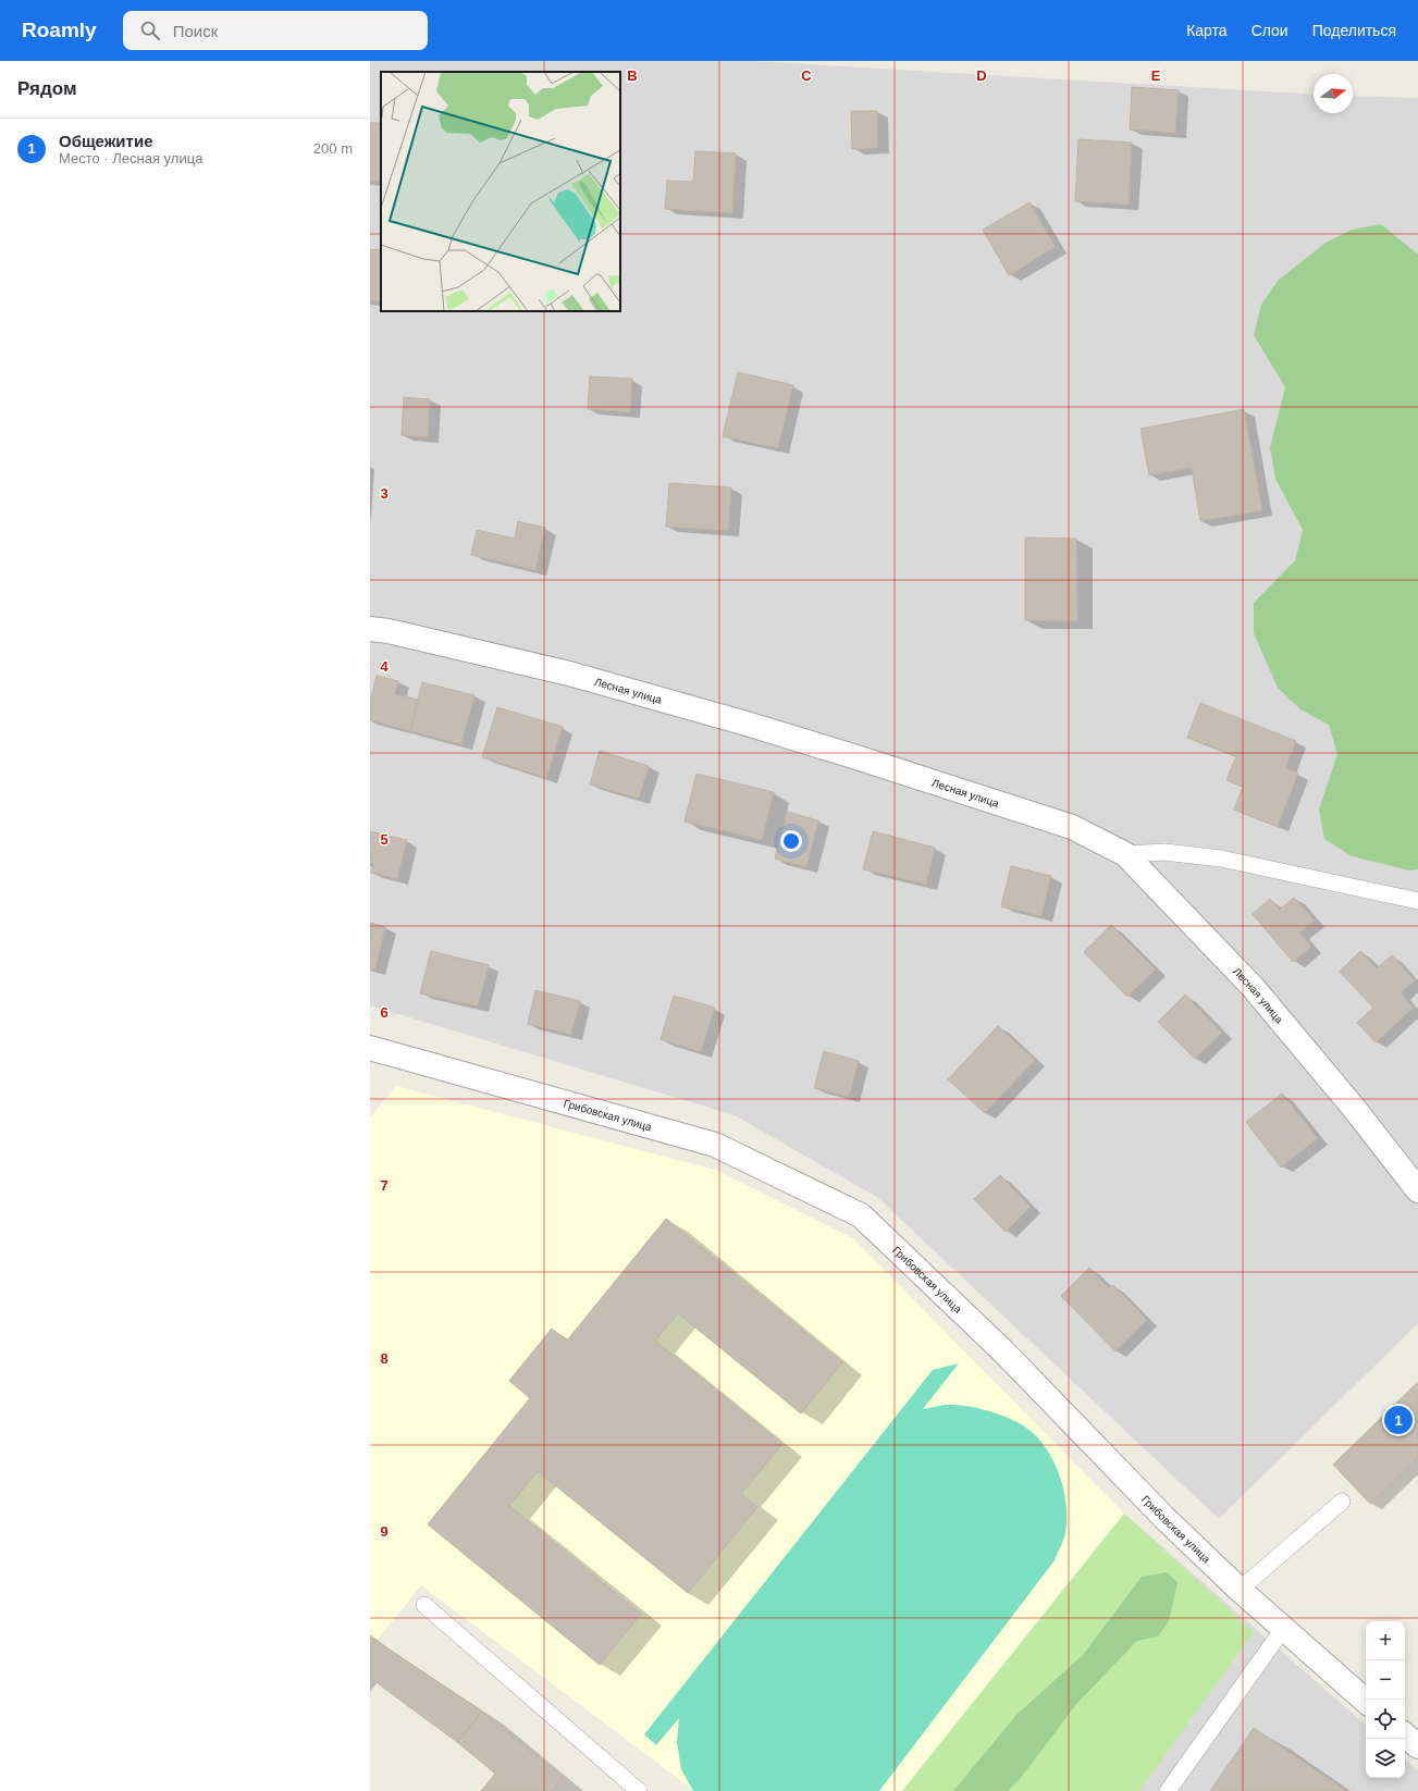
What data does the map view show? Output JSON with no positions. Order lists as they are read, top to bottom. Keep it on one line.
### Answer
{"streets":{"street":["Лесная улица","Грибовская улица"]},"north":"right","page":{"header":"Roamly","search":"Поиск","nav":["Карта","Слои","Поделиться"],"heading":"Рядом","list":[{"mark":"1","name":"Общежитие","note":"Место · Лесная улица","value":"200 m"}],"pins":"1","map_buttons":["+","−"]},"grid":{"columns":["B","C","D","E"],"rows":["3","4","5","6","7","8","9"]}}
